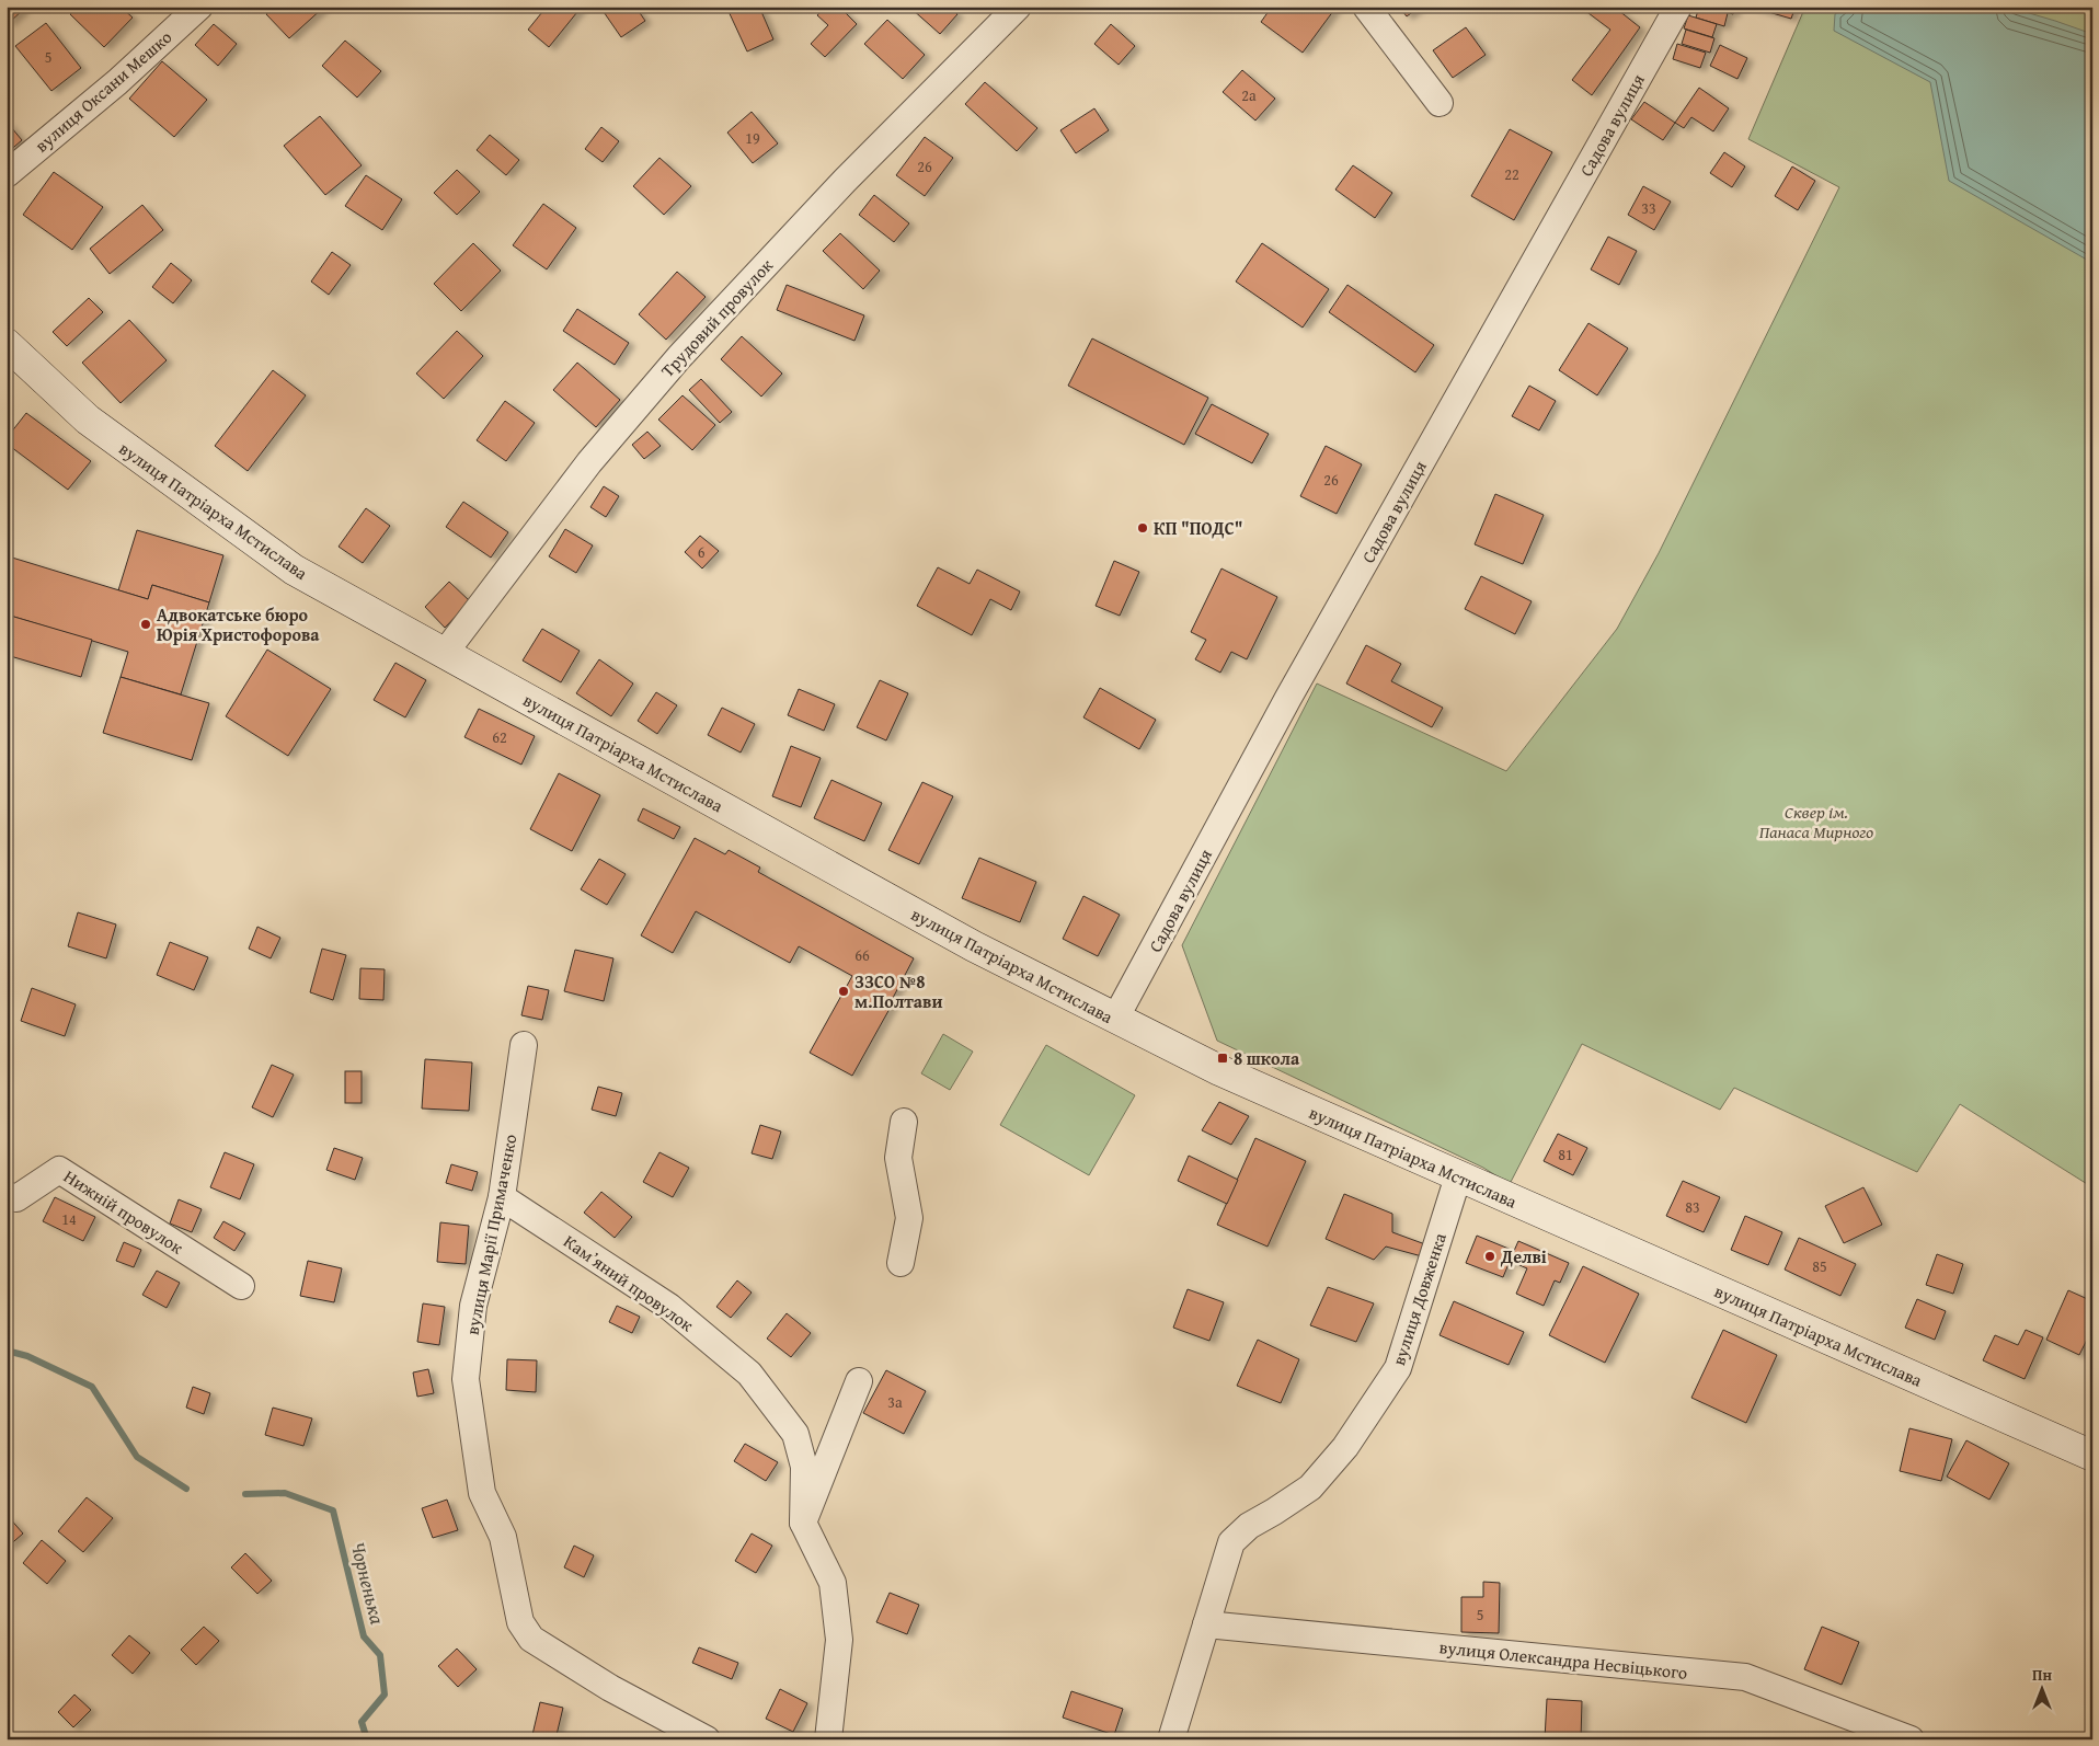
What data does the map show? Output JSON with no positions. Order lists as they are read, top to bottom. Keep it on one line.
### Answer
{"streets":{"main road":["вулиця Патріарха Мстислава"],"street":["вулиця Оксани Мешко","Садова вулиця","Трудовий провулок","Нижній провулок","вулиця Марії Примаченко","Камʼяний провулок","вулиця Довженка","вулиця Олександра Несвіцького"]},"crossings":[["Садова вулиця","вулиця Патріарха Мстислава"],["Трудовий провулок","вулиця Патріарха Мстислава"],["вулиця Патріарха Мстислава","вулиця Довженка"],["вулиця Марії Примаченко","Камʼяний провулок"],["вулиця Довженка","вулиця Олександра Несвіцького"]],"water":["Чорненька"],"parks":["Сквер ім. Панаса Мирного"],"places":{"other":["КП \"ПОДС\"","Адвокатське бюро Юрія Христофорова","ЗЗСО №8 м.Полтави","Делві"],"transit":["8 школа"]},"house_numbers":["5","2а","19","26","22","33","26","6","62","66","81","83","14","85","3а","5"],"north":"top"}
